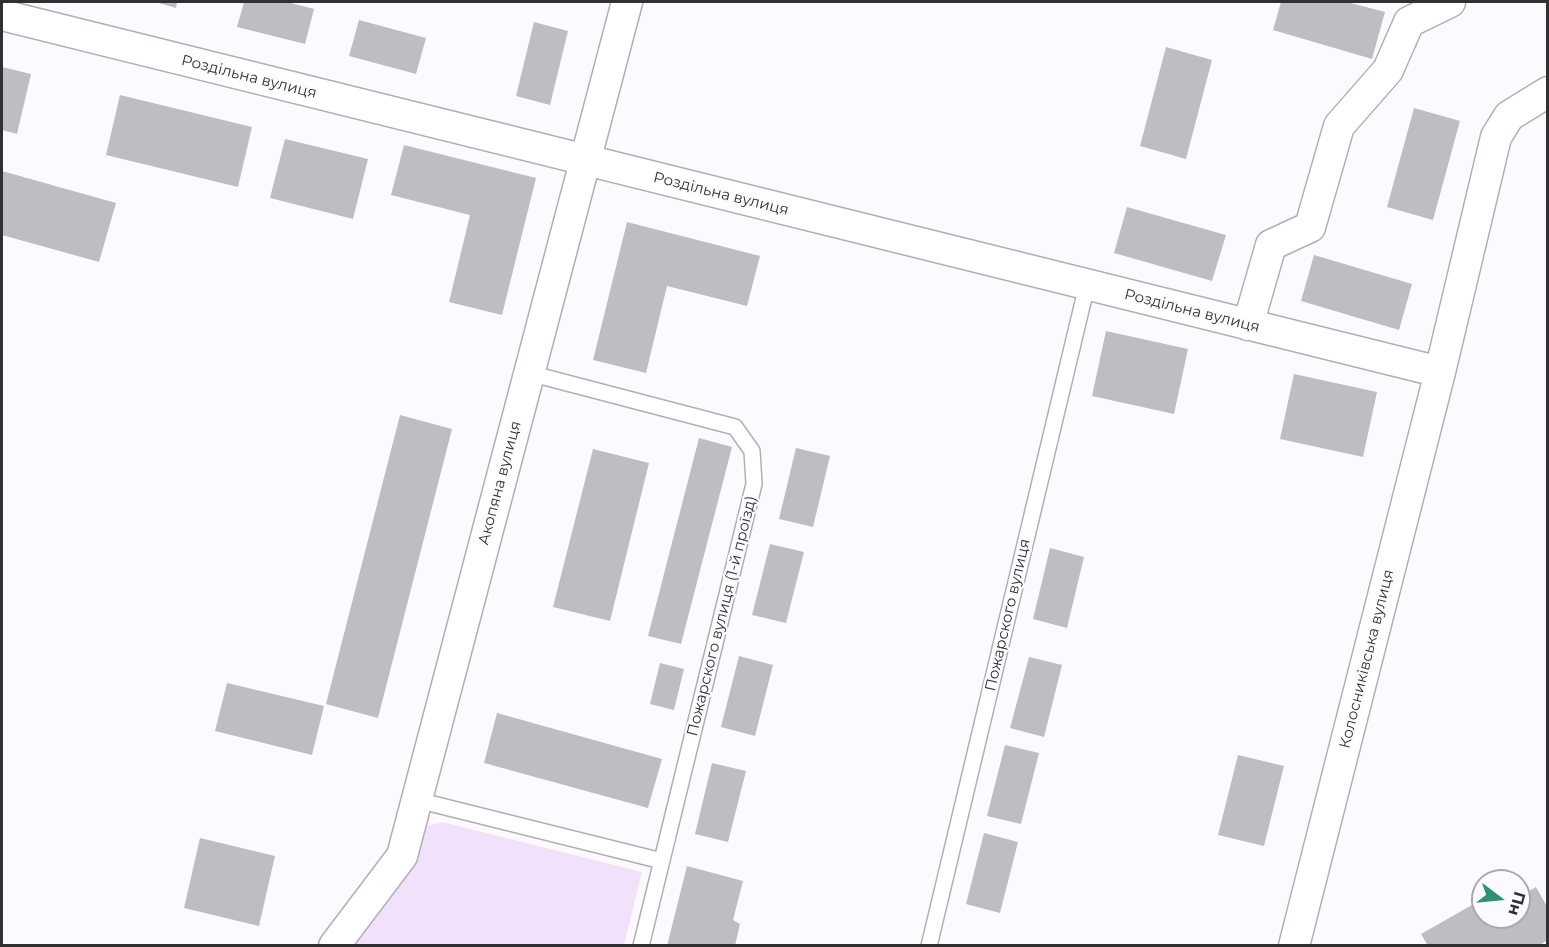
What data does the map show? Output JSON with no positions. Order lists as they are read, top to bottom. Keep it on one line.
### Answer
{"streets":{"street":["Роздільна вулиця","Акопяна вулиця","Колосниківська вулиця"],"lane":["Пожарского вулиця","Пожарского вулиця (1-й проїзд)"]},"crossings":[["Роздільна вулиця","Акопяна вулиця"],["Роздільна вулиця","Пожарского вулиця"],["Роздільна вулиця","Колосниківська вулиця"],["Акопяна вулиця","Пожарского вулиця (1-й проїзд)"]],"north":"right"}
